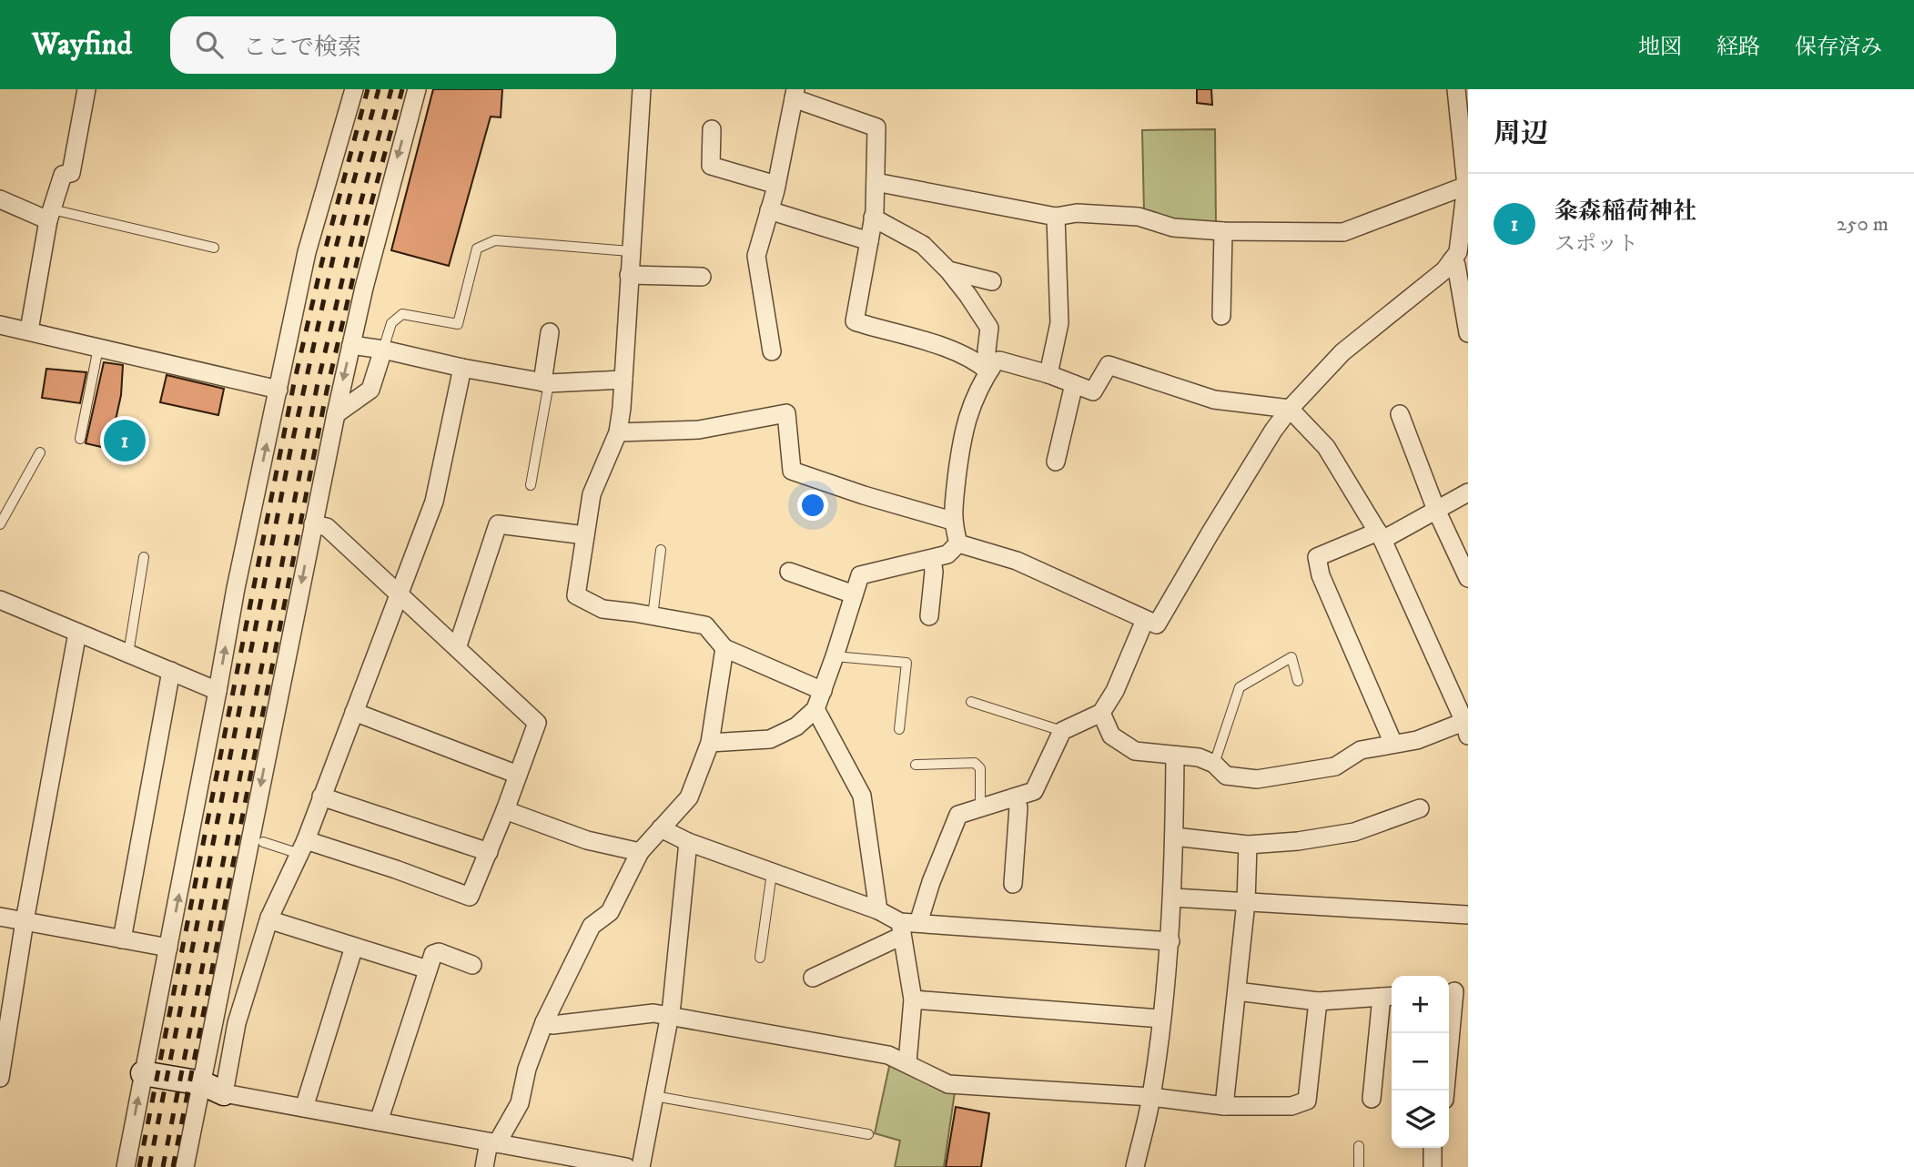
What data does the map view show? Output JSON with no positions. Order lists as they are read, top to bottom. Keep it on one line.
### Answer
{"page":{"header":"Wayfind","search":"ここで検索","nav":["地図","経路","保存済み"],"heading":"周辺","list":[{"mark":"1","name":"粂森稲荷神社","note":"スポット","value":"250 m"}],"pins":"1","map_buttons":["+","−"]}}
